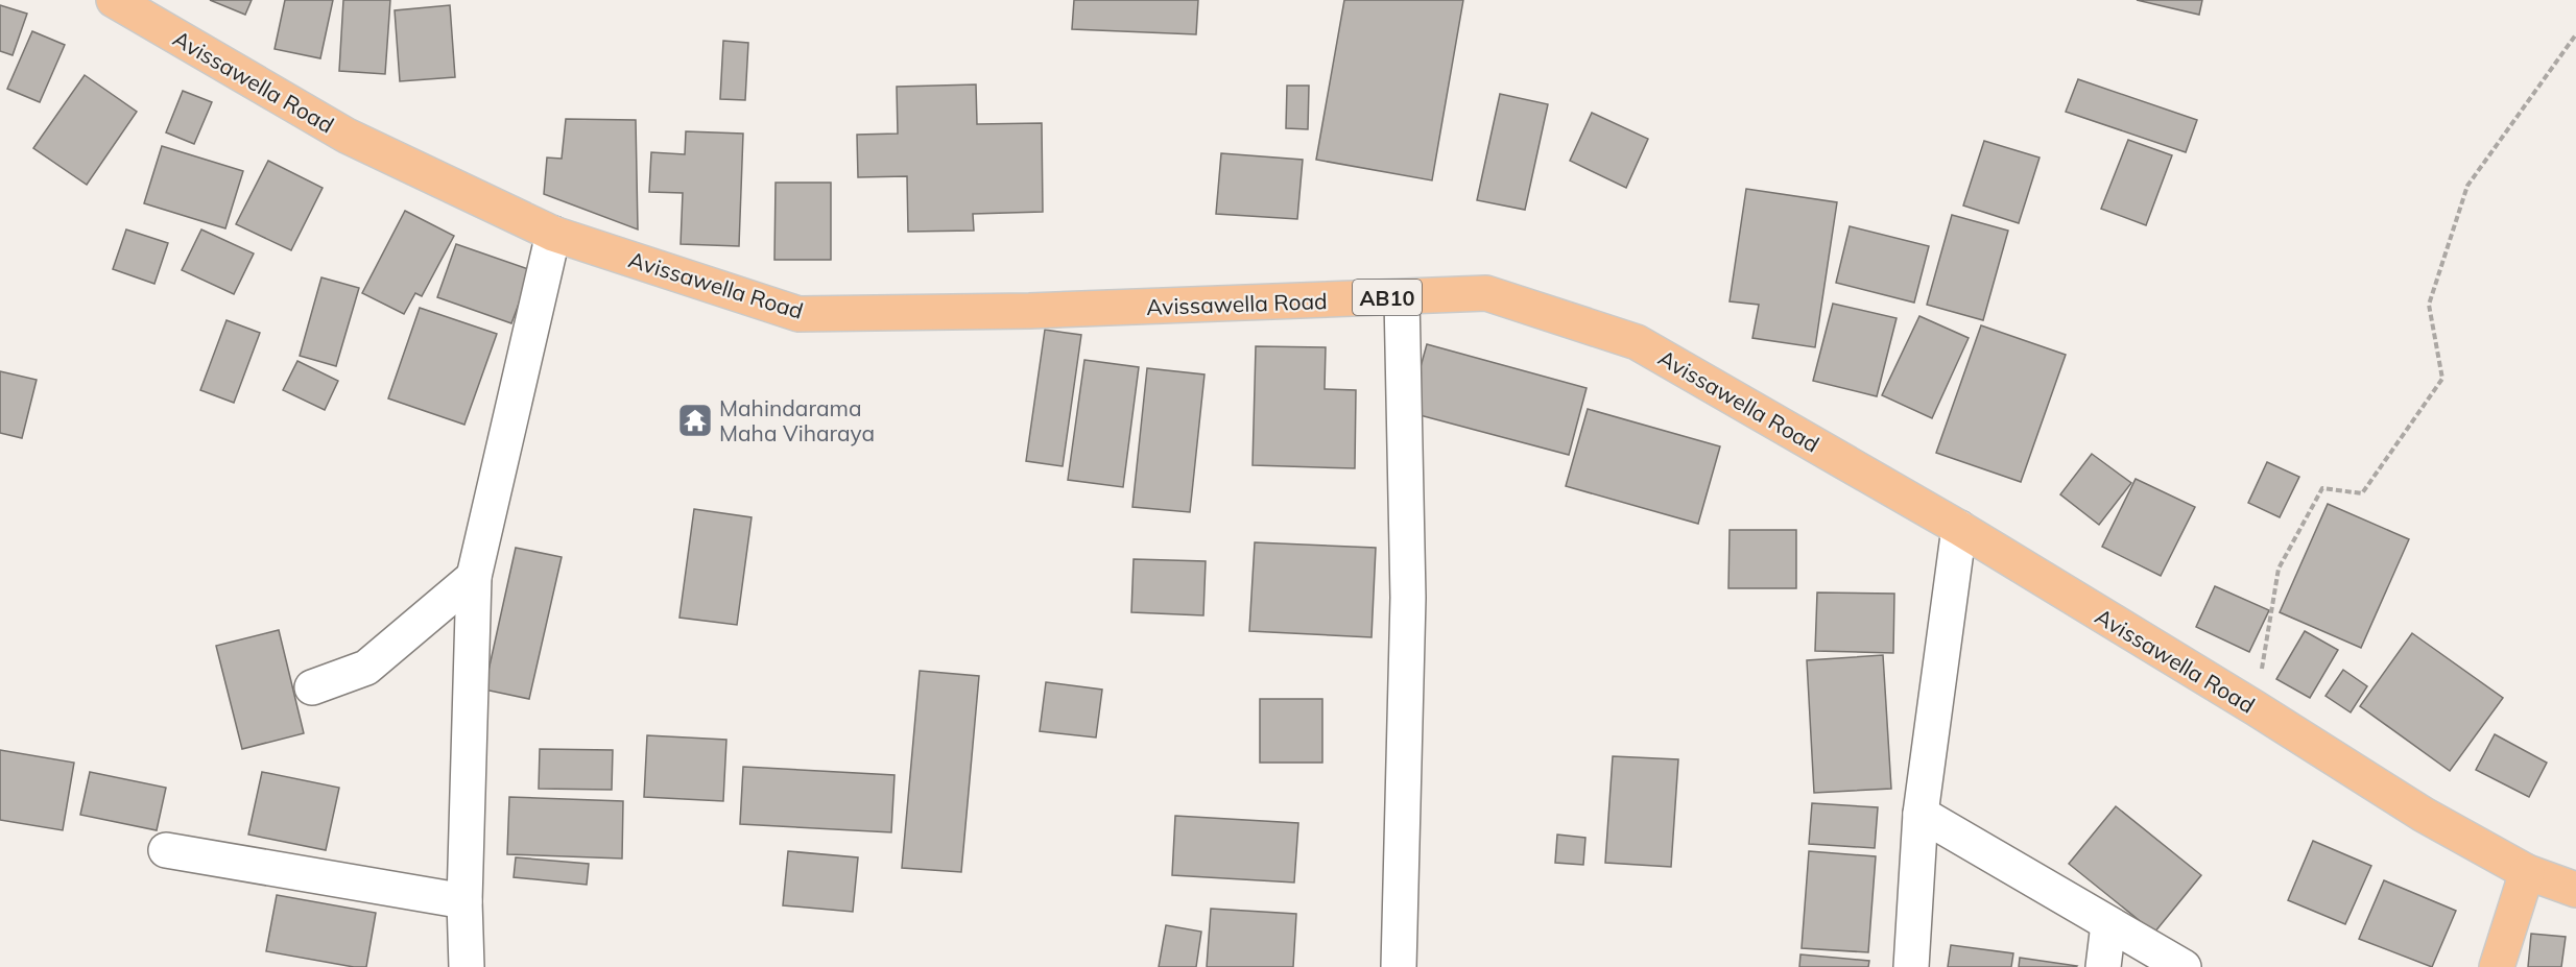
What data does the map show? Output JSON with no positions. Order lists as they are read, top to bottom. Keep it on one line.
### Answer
{"streets":{"main road":["Avissawella Road","AB10"]},"places":{"temple":["Mahindarama Maha Viharaya"]}}
